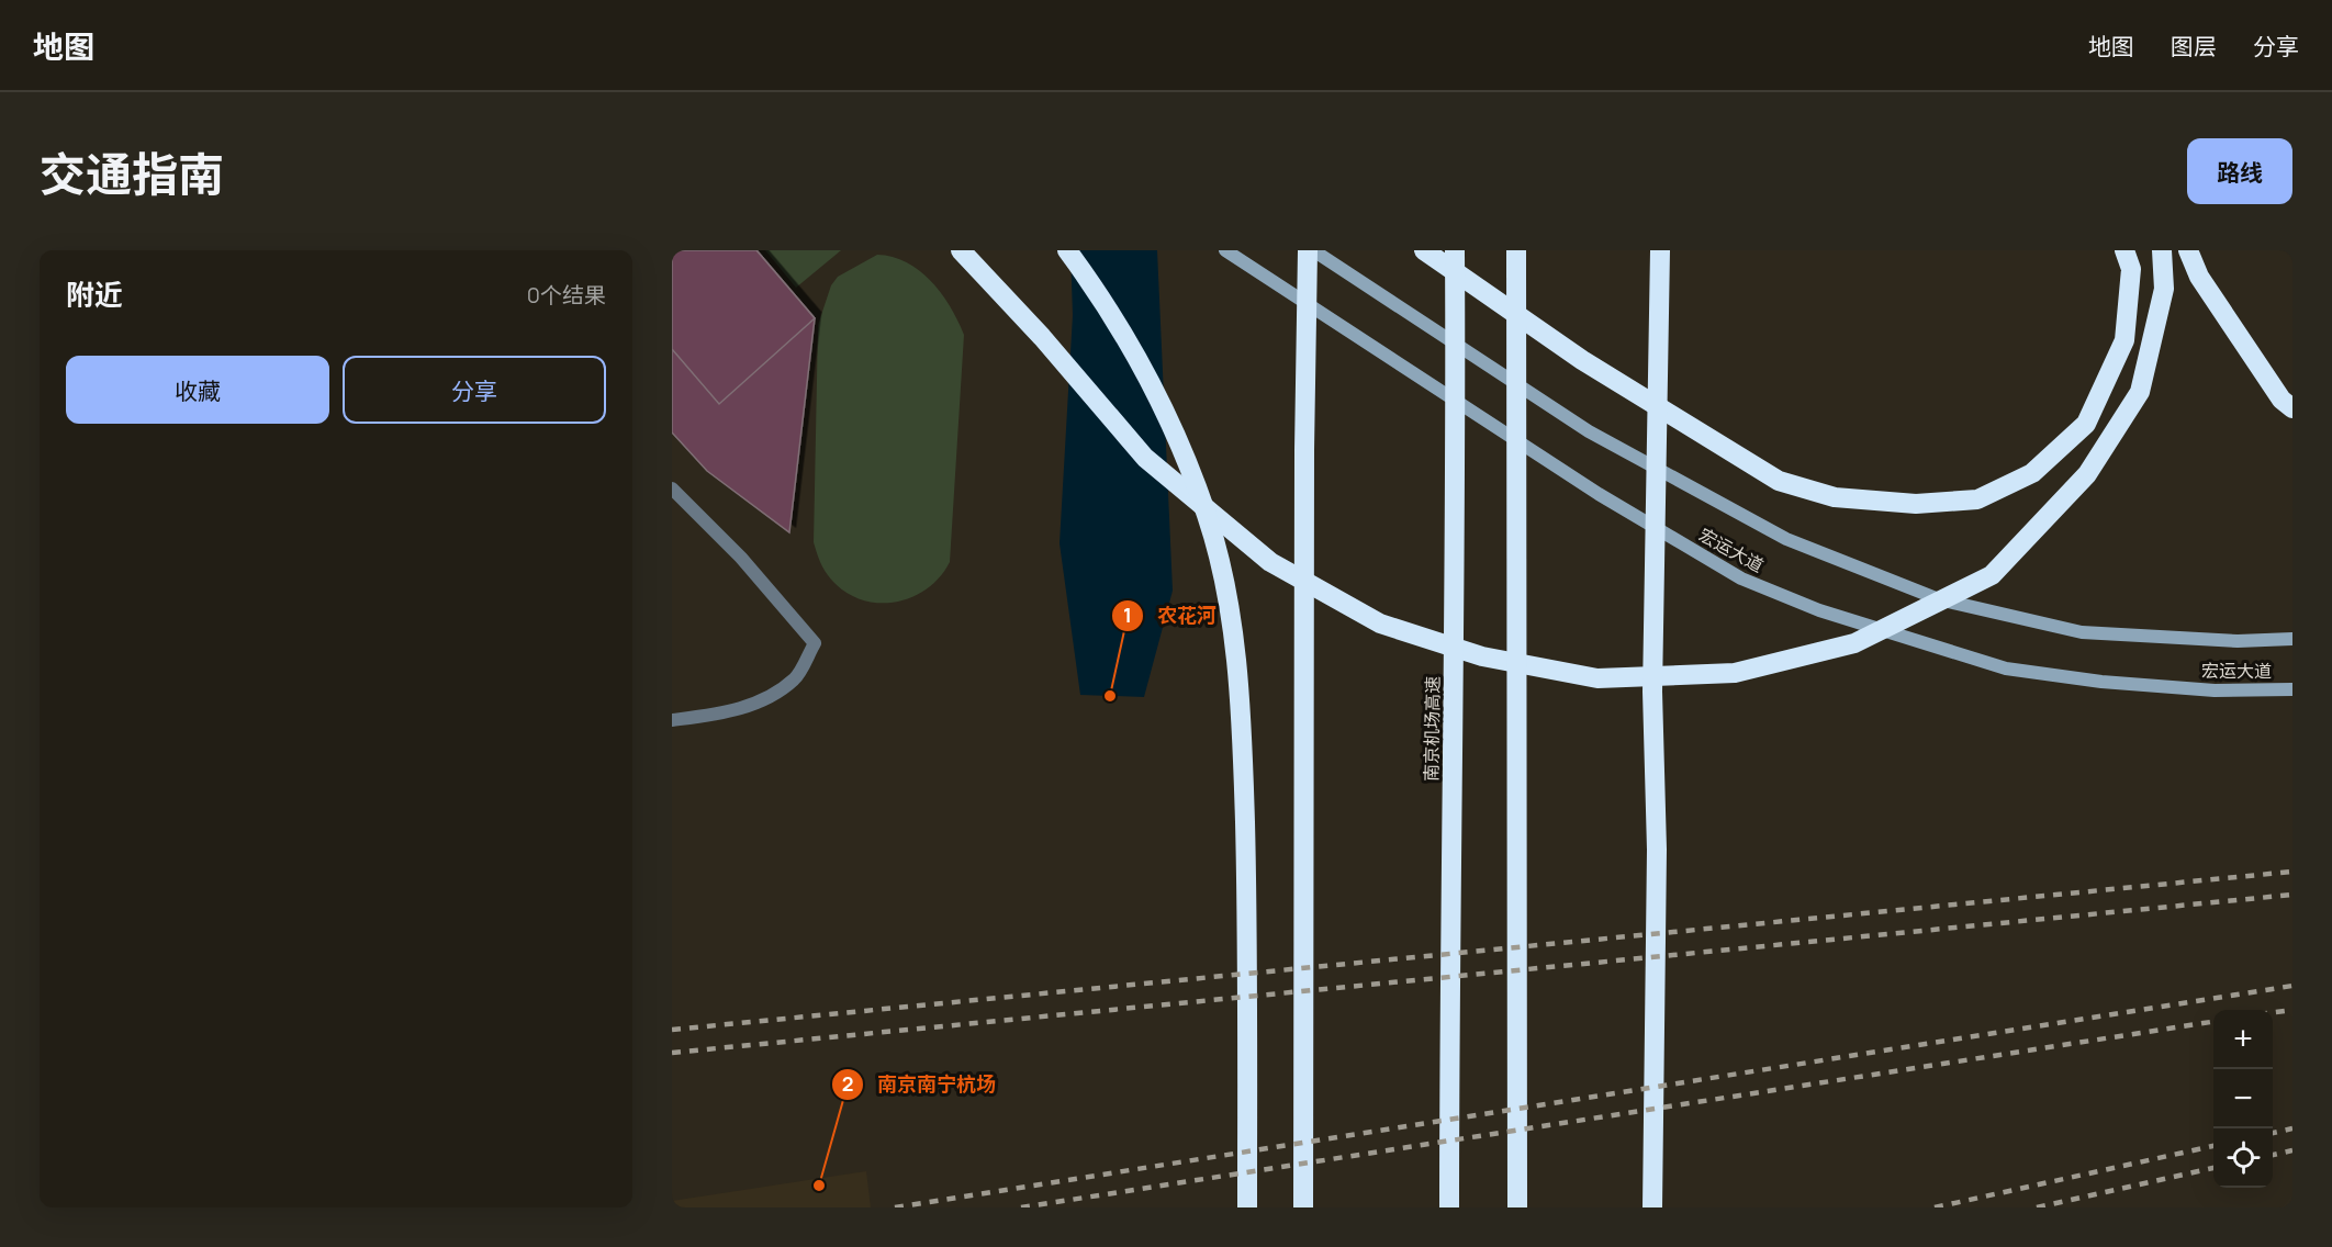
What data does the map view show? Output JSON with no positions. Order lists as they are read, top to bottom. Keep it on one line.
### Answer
{"streets":{"highway":["南京机场高速"],"main road":["宏运大道"]},"places":["农花河","南京南宁杭场"],"page":{"header":"地图","nav":["地图","图层","分享"],"title":"交通指南","buttons":["路线",["收藏","分享"]],"heading":["附近","0个结果"],"map_buttons":["+","−"]}}
